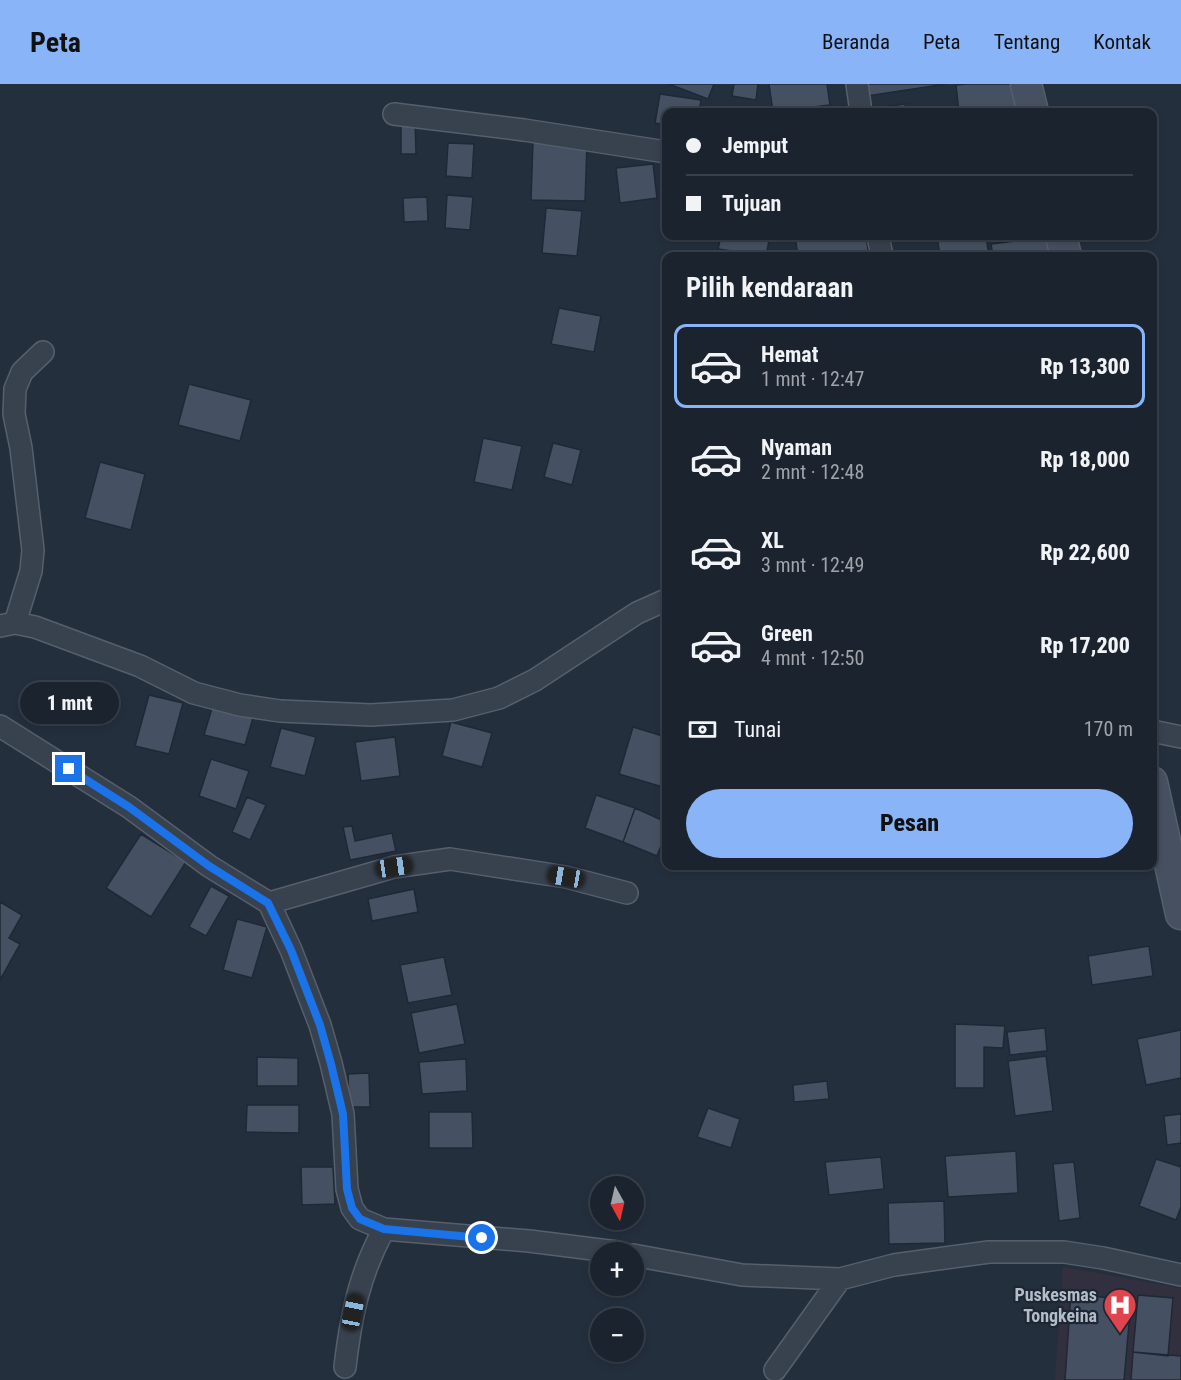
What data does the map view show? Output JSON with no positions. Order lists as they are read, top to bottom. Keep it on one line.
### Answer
{"places":{"hospital":["Puskesmas Tongkeina"]},"north":"bottom","page":{"header":"Peta","nav":["Beranda","Peta","Tentang","Kontak"],"banner":["Jemput","Tujuan"],"heading":"Pilih kendaraan","list":[{"name":"Hemat","note":"1 mnt · 12:47","value":"Rp 13,300"},{"name":"Nyaman","note":"2 mnt · 12:48","value":"Rp 18,000"},{"name":"XL","note":"3 mnt · 12:49","value":"Rp 22,600"},{"name":"Green","note":"4 mnt · 12:50","value":"Rp 17,200"}],"bubble":"1 mnt","pay":["Tunai","170 m"],"buttons":"Pesan","map_buttons":["+","−"]}}
